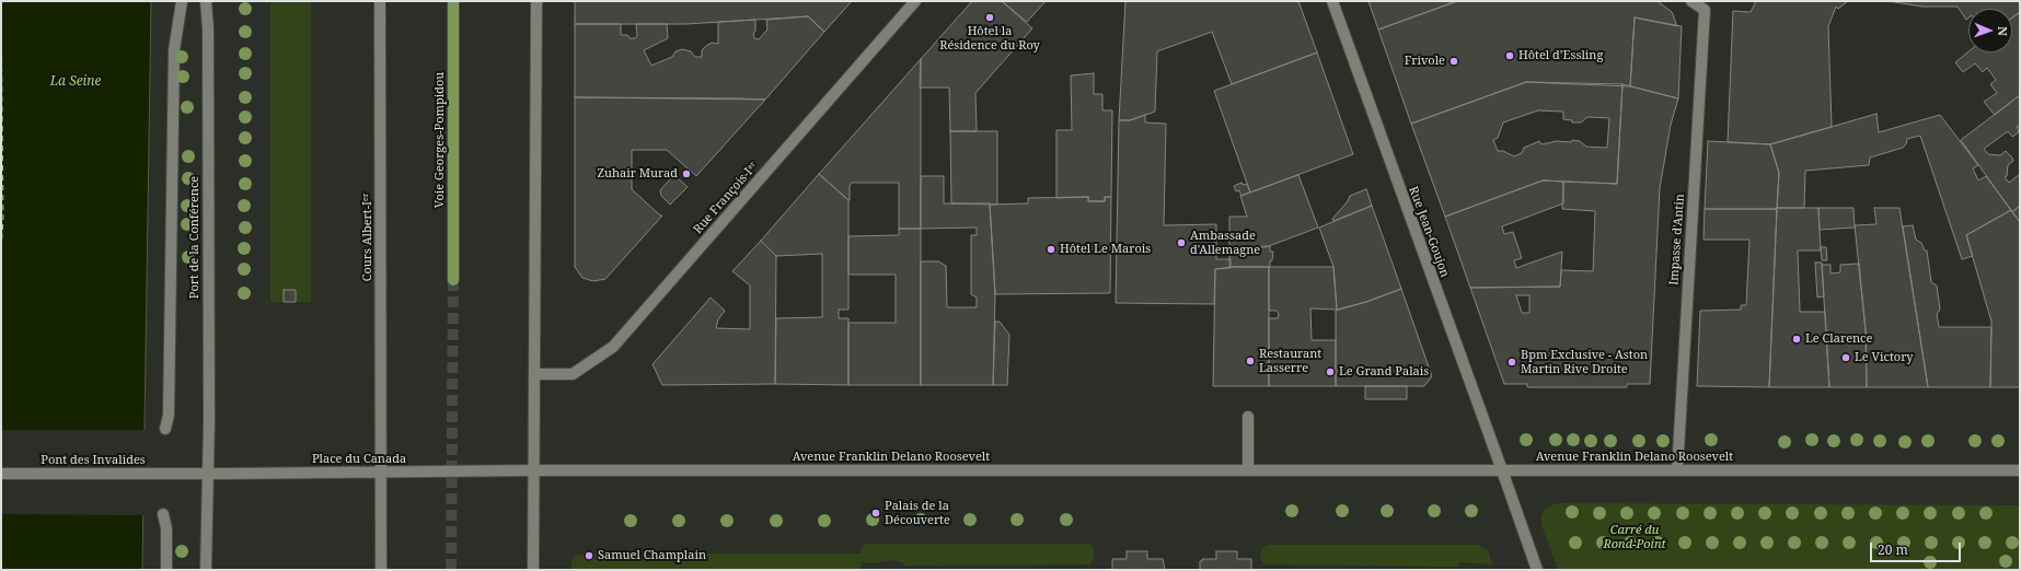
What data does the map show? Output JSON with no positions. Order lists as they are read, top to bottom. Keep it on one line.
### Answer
{"streets":{"main road":["Voie Georges-Pompidou"],"street":["Rue François-Iᵉʳ","Rue Jean-Goujon","Port de la Conférence","Cours Albert-Iᵉʳ","Impasse d'Antin","Avenue Franklin Delano Roosevelt","Place du Canada","Pont des Invalides"]},"crossings":[["Rue Jean-Goujon","Avenue Franklin Delano Roosevelt"],["Port de la Conférence","Place du Canada"],["Cours Albert-Iᵉʳ","Place du Canada"],["Impasse d'Antin","Avenue Franklin Delano Roosevelt"],["Avenue Franklin Delano Roosevelt","Place du Canada"],["Place du Canada","Pont des Invalides"]],"water":["La Seine"],"parks":["Carré du Rond-Point"],"places":["Hôtel la Résidence du Roy","Hôtel d’Essling","Frivole","Zuhair Murad","Ambassade d'Allemagne","Hôtel Le Marois","Le Clarence","Le Victory","Restaurant Lasserre","Bpm Exclusive - Aston Martin Rive Droite","Le Grand Palais","Palais de la Découverte","Samuel Champlain"],"scale_bar":"20 m","north":"right"}
